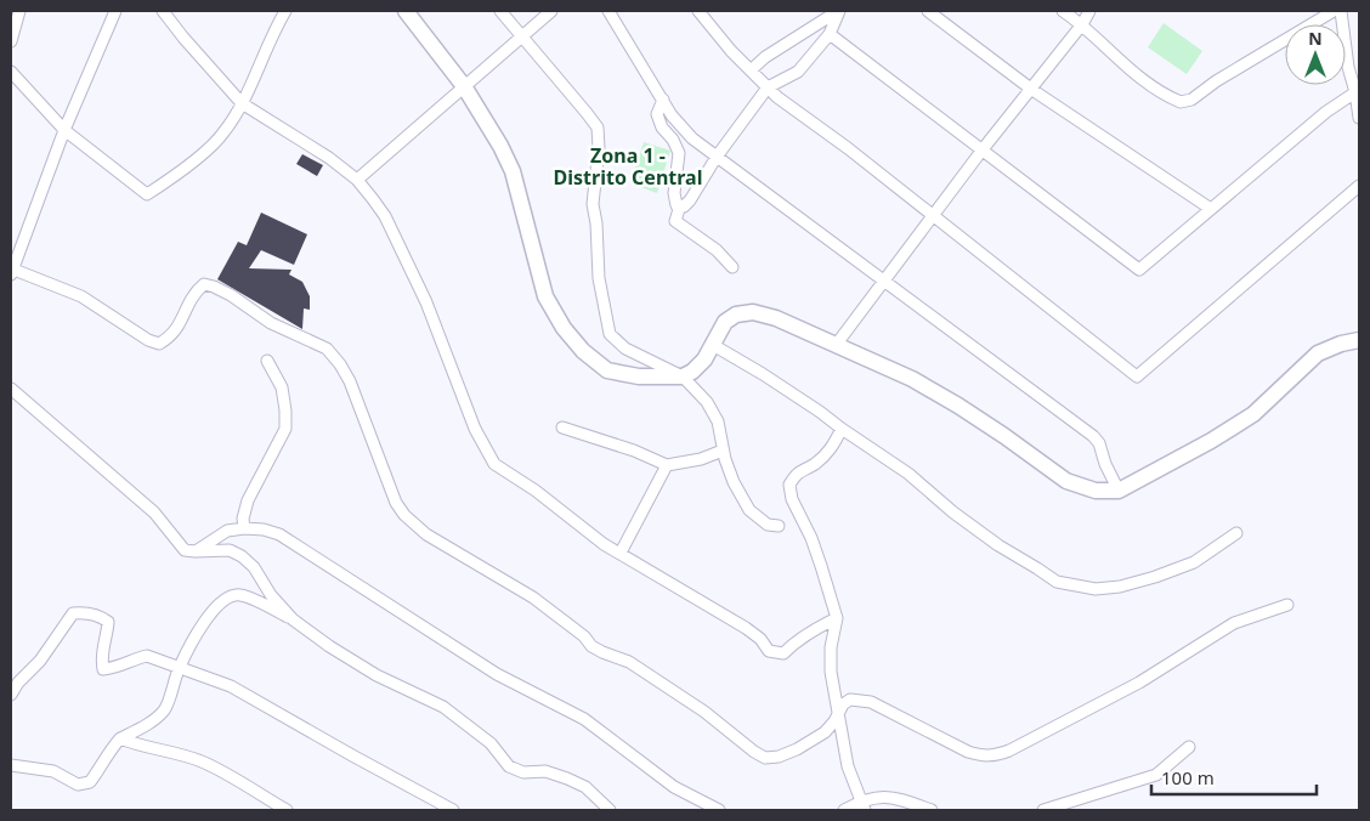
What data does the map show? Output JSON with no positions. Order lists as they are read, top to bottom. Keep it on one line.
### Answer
{"districts":["Zona 1 - Distrito Central"],"scale_bar":"100 m","north":"top"}
